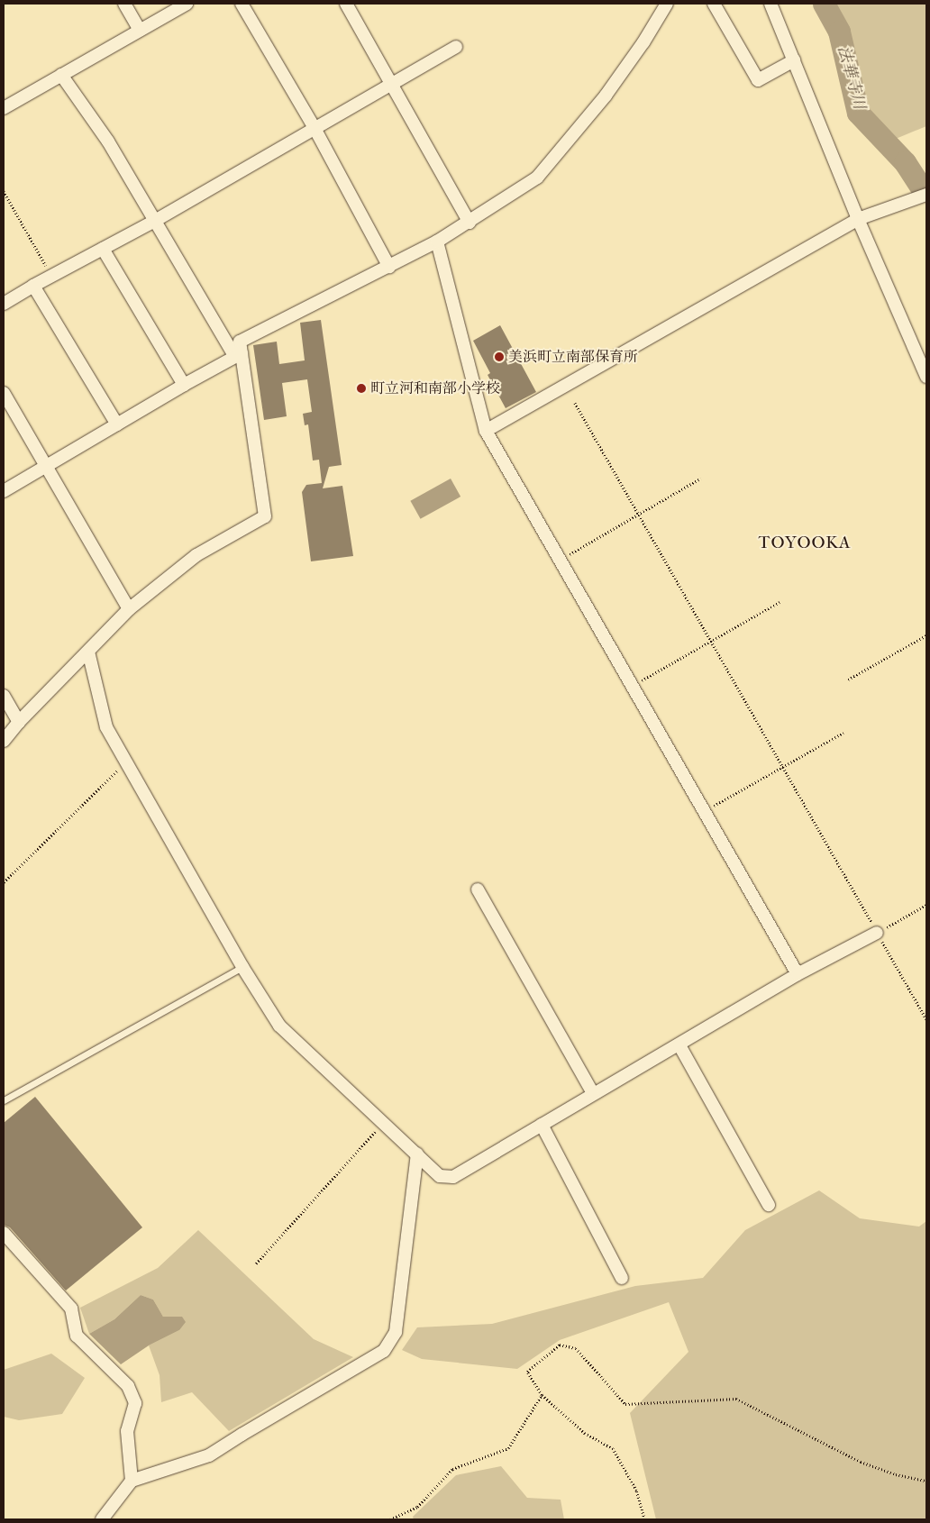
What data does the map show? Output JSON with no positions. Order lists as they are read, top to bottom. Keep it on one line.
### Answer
{"districts":["TOYOOKA"],"water":["法華寺川"],"places":["美浜町立南部保育所","町立河和南部小学校"]}
